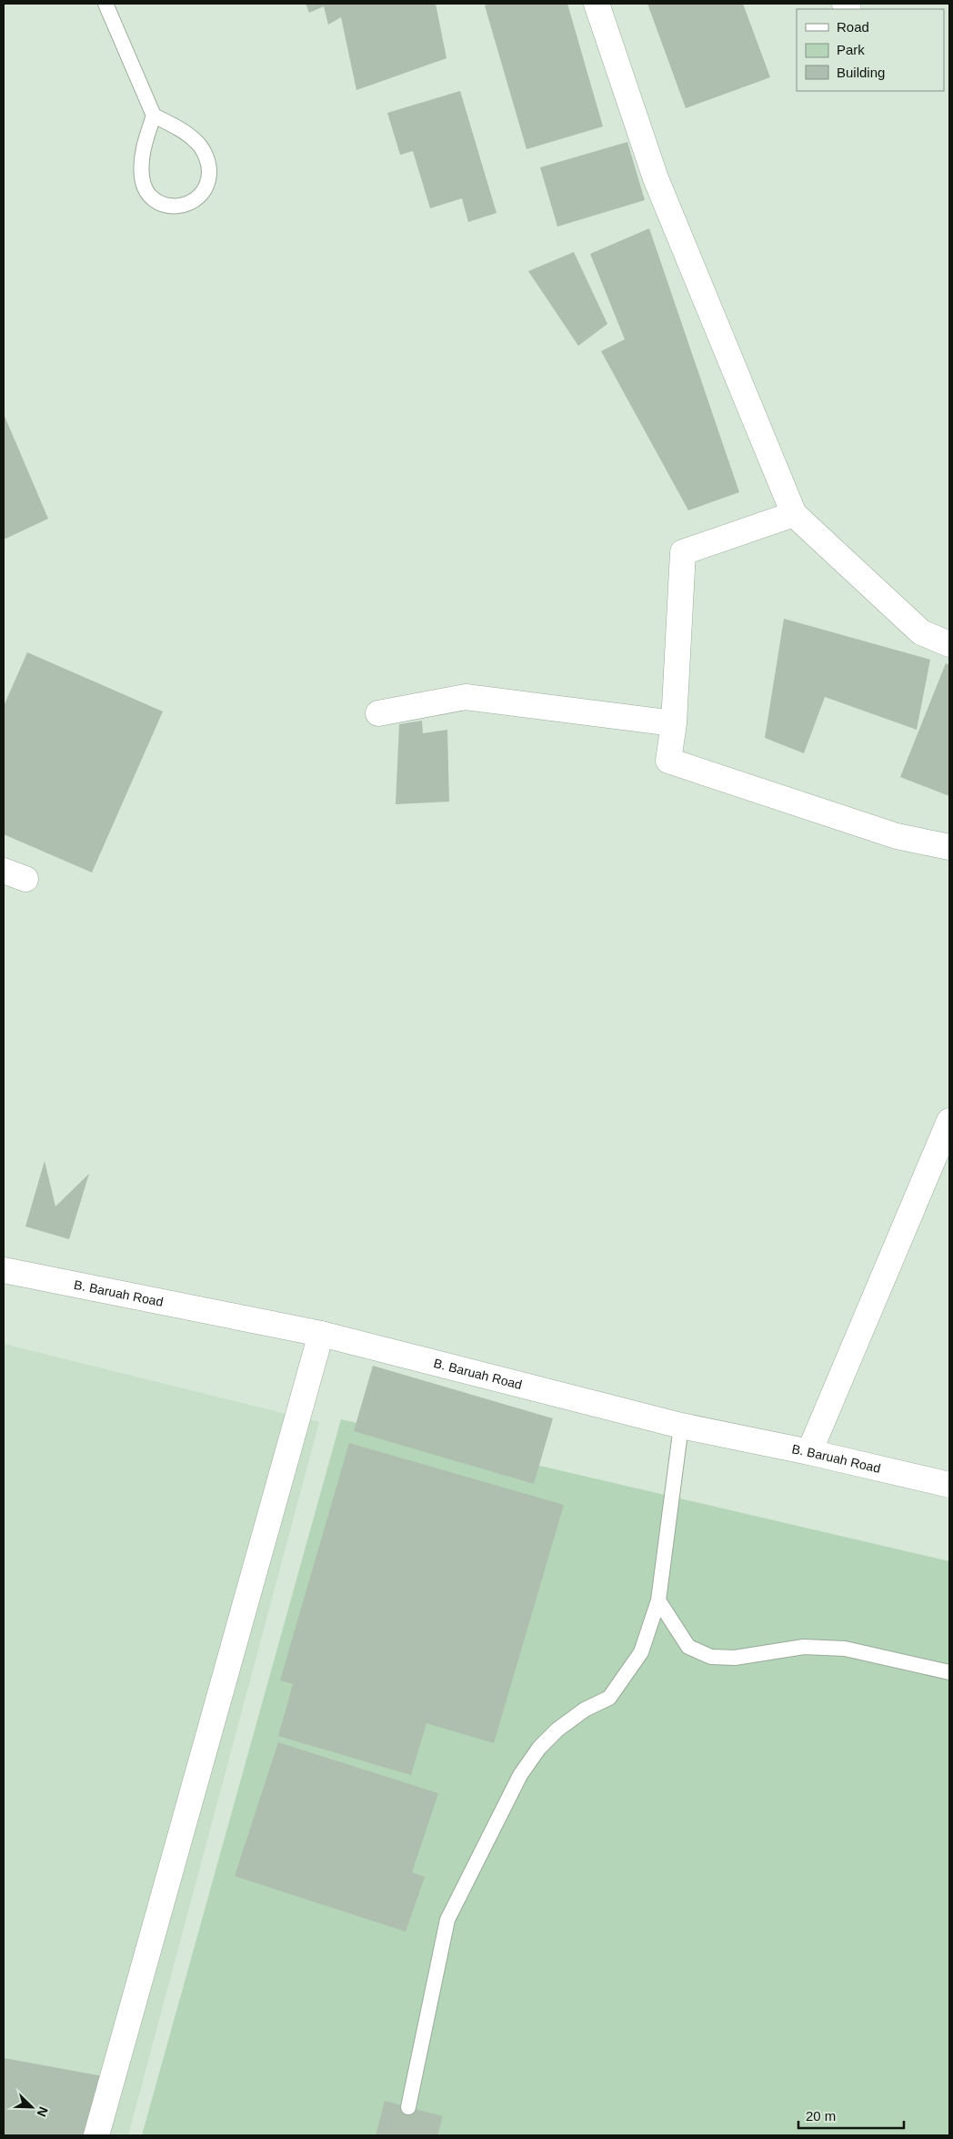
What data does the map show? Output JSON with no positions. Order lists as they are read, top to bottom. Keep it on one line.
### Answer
{"streets":{"street":["B. Baruah Road"]},"legend":["Road","Park","Building"],"scale_bar":"20 m","north":"bottom right"}
